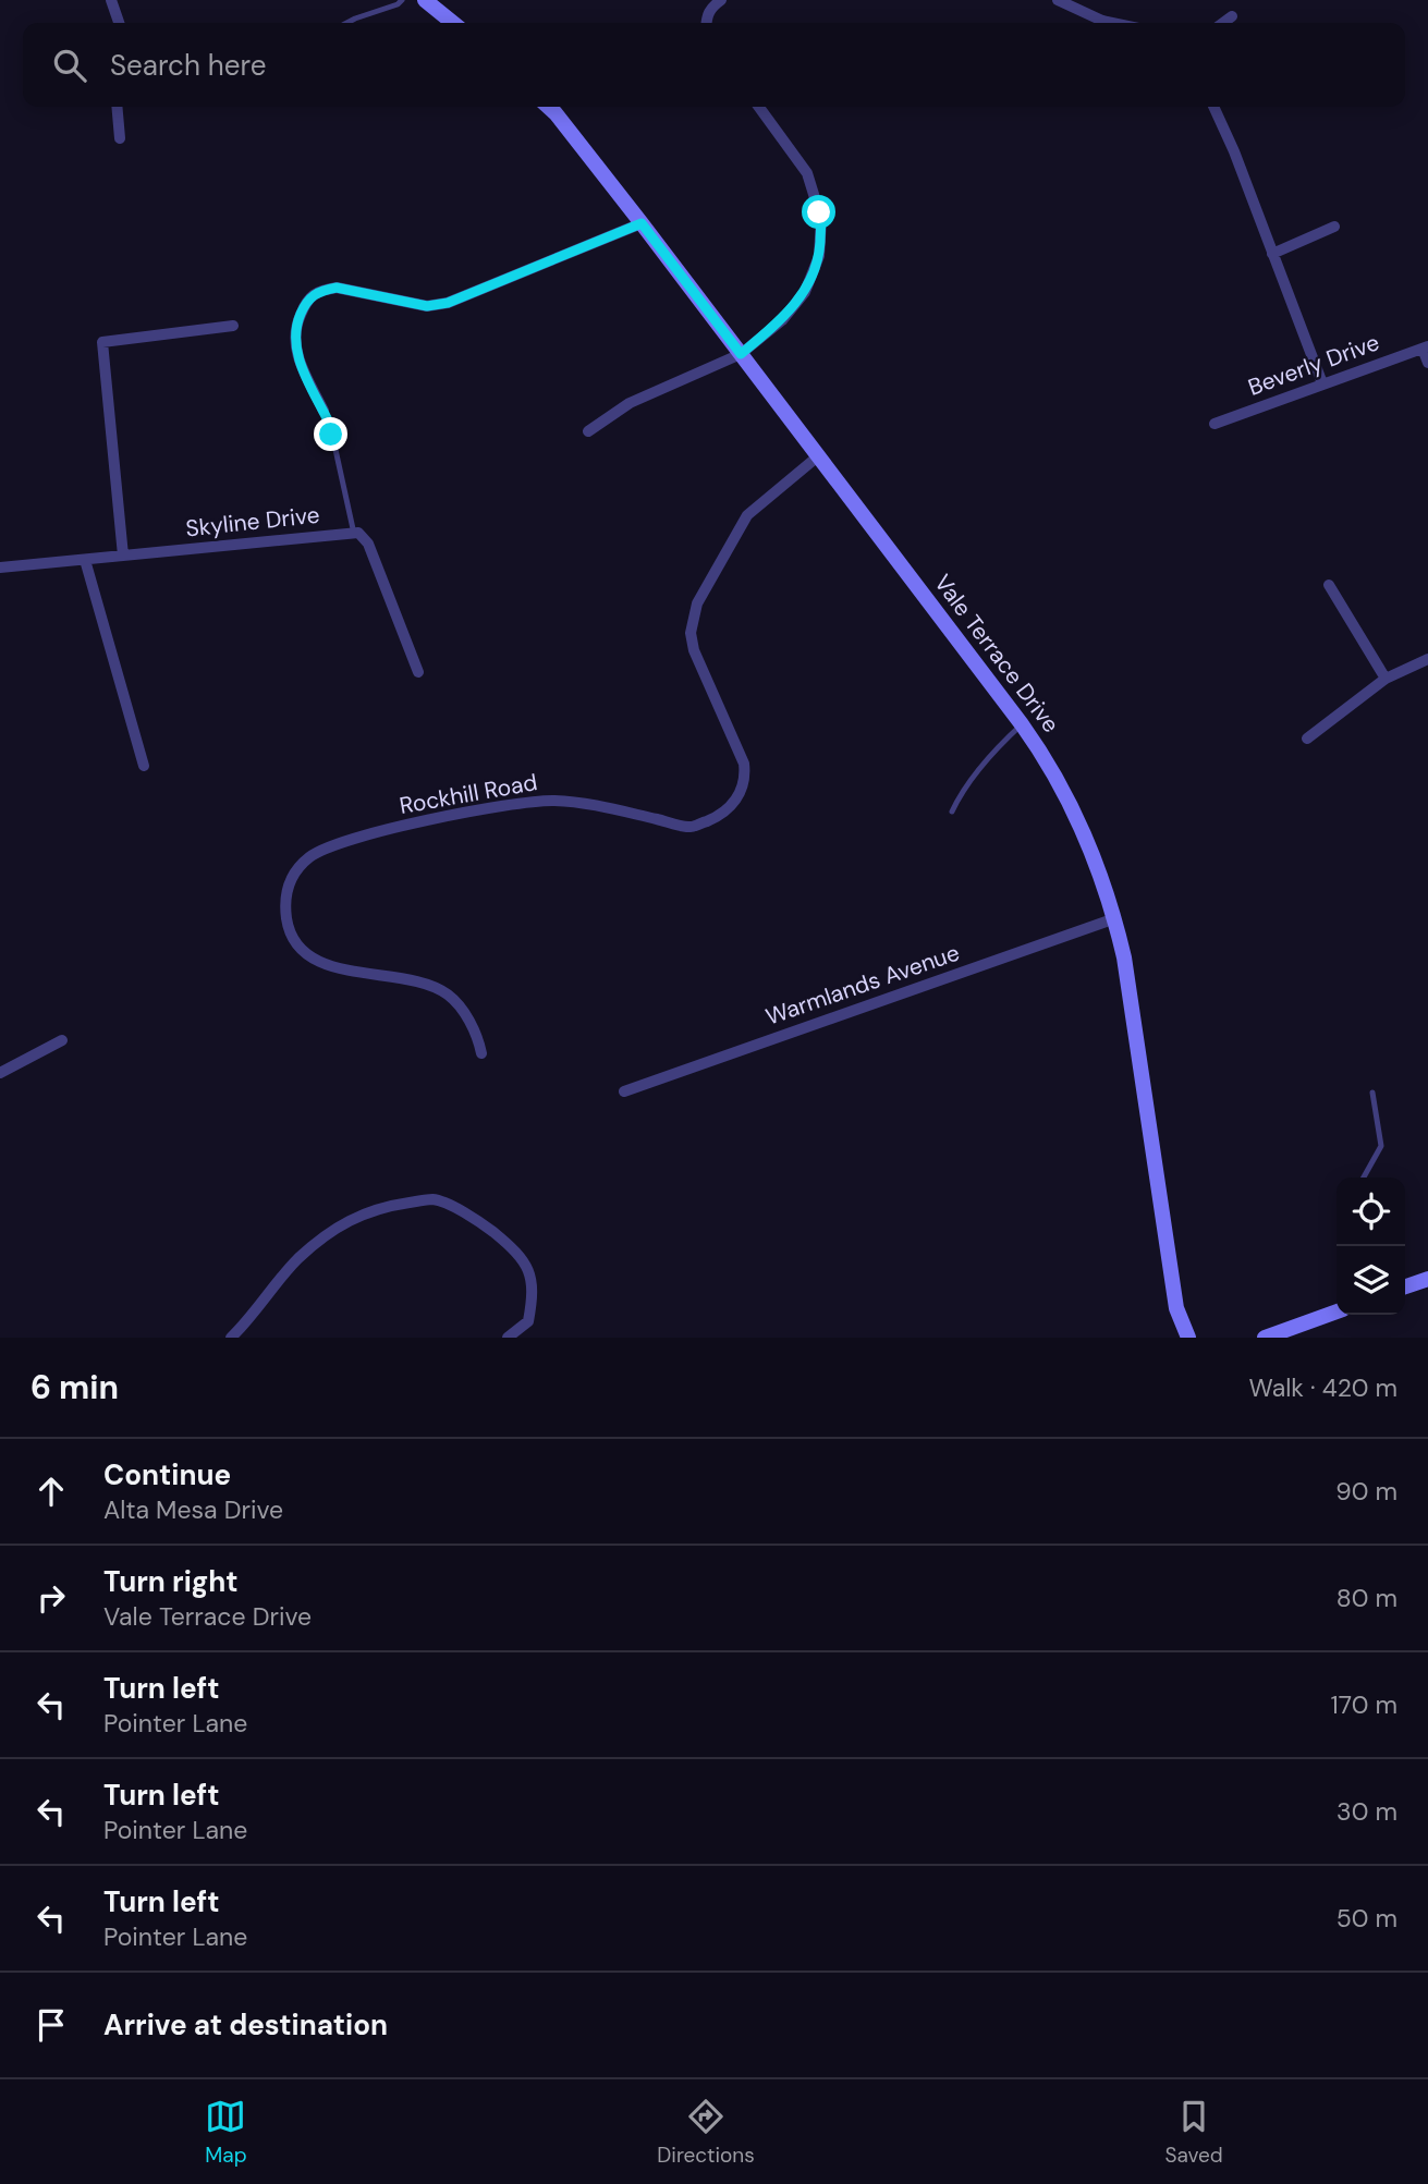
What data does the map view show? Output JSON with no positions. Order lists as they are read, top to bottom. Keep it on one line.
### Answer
{"streets":{"main road":["Vale Terrace Drive"],"street":["Beverly Drive","Skyline Drive","Rockhill Road","Warmlands Avenue"]},"crossings":[["Vale Terrace Drive","Rockhill Road"],["Vale Terrace Drive","Warmlands Avenue"]],"page":{"search":"Search here","heading":["6 min","Walk · 420 m"],"list":[["Continue","Alta Mesa Drive","90 m"],["Turn right","Vale Terrace Drive","80 m"],["Turn left","Pointer Lane","170 m"],["Turn left","Pointer Lane","30 m"],["Turn left","Pointer Lane","50 m"],"Arrive at destination"],"nav":["Map","Directions","Saved"]}}
